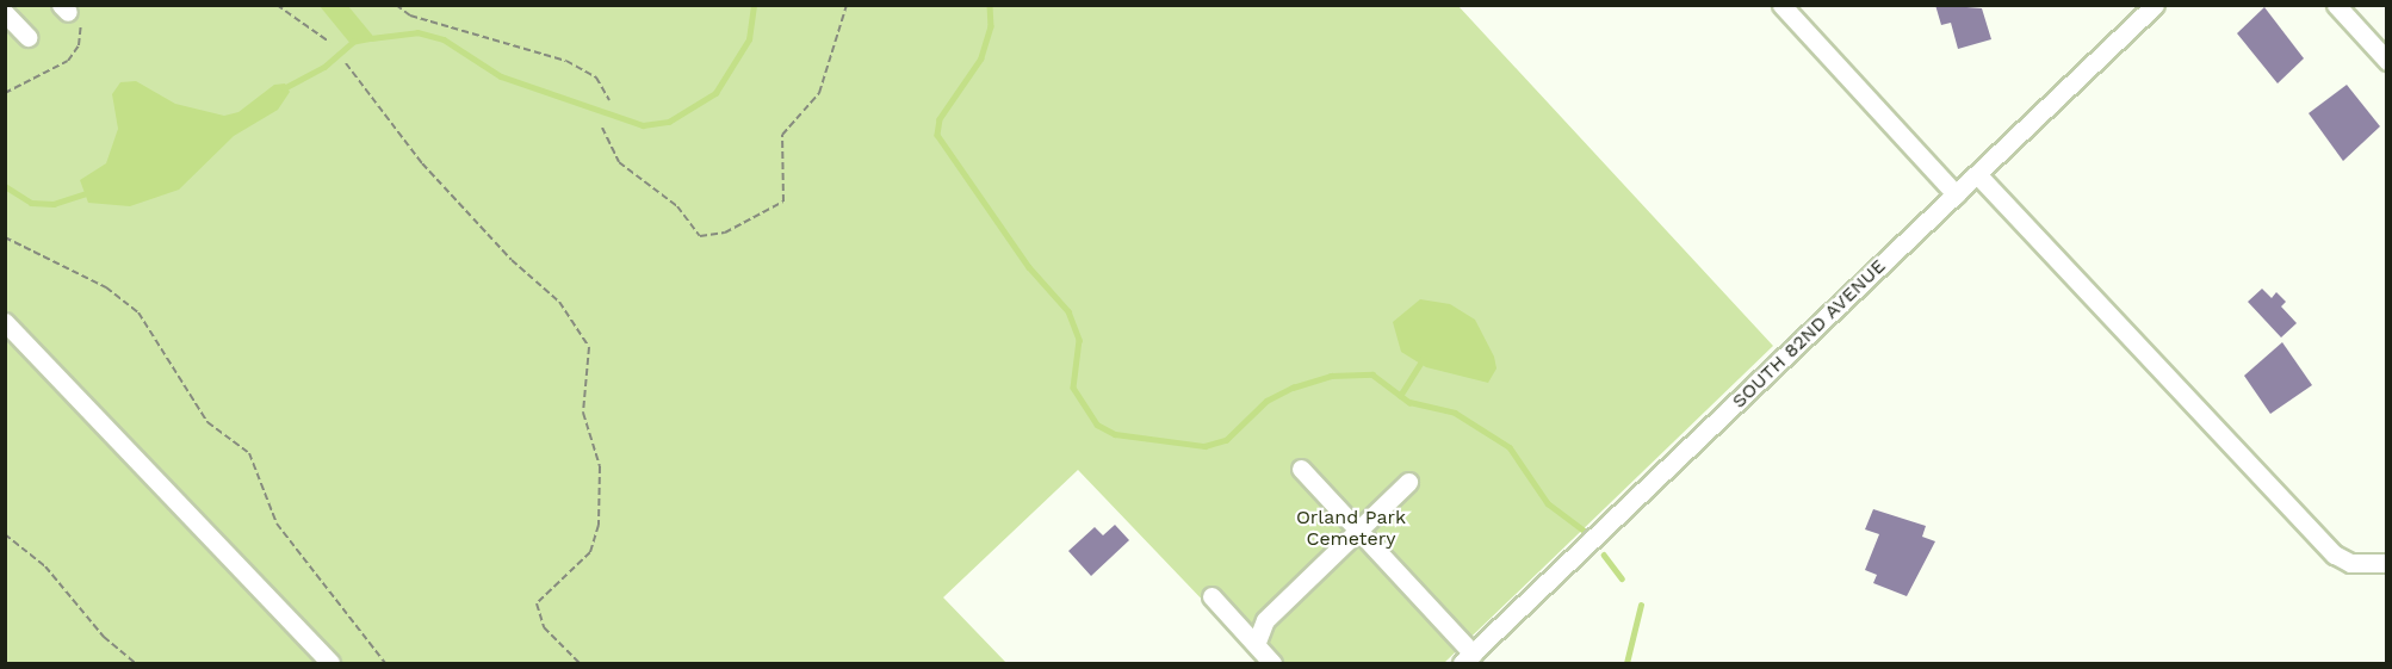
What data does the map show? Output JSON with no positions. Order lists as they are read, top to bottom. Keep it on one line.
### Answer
{"streets":{"street":["SOUTH 82ND AVENUE"]},"parks":["Orland Park Cemetery"]}
